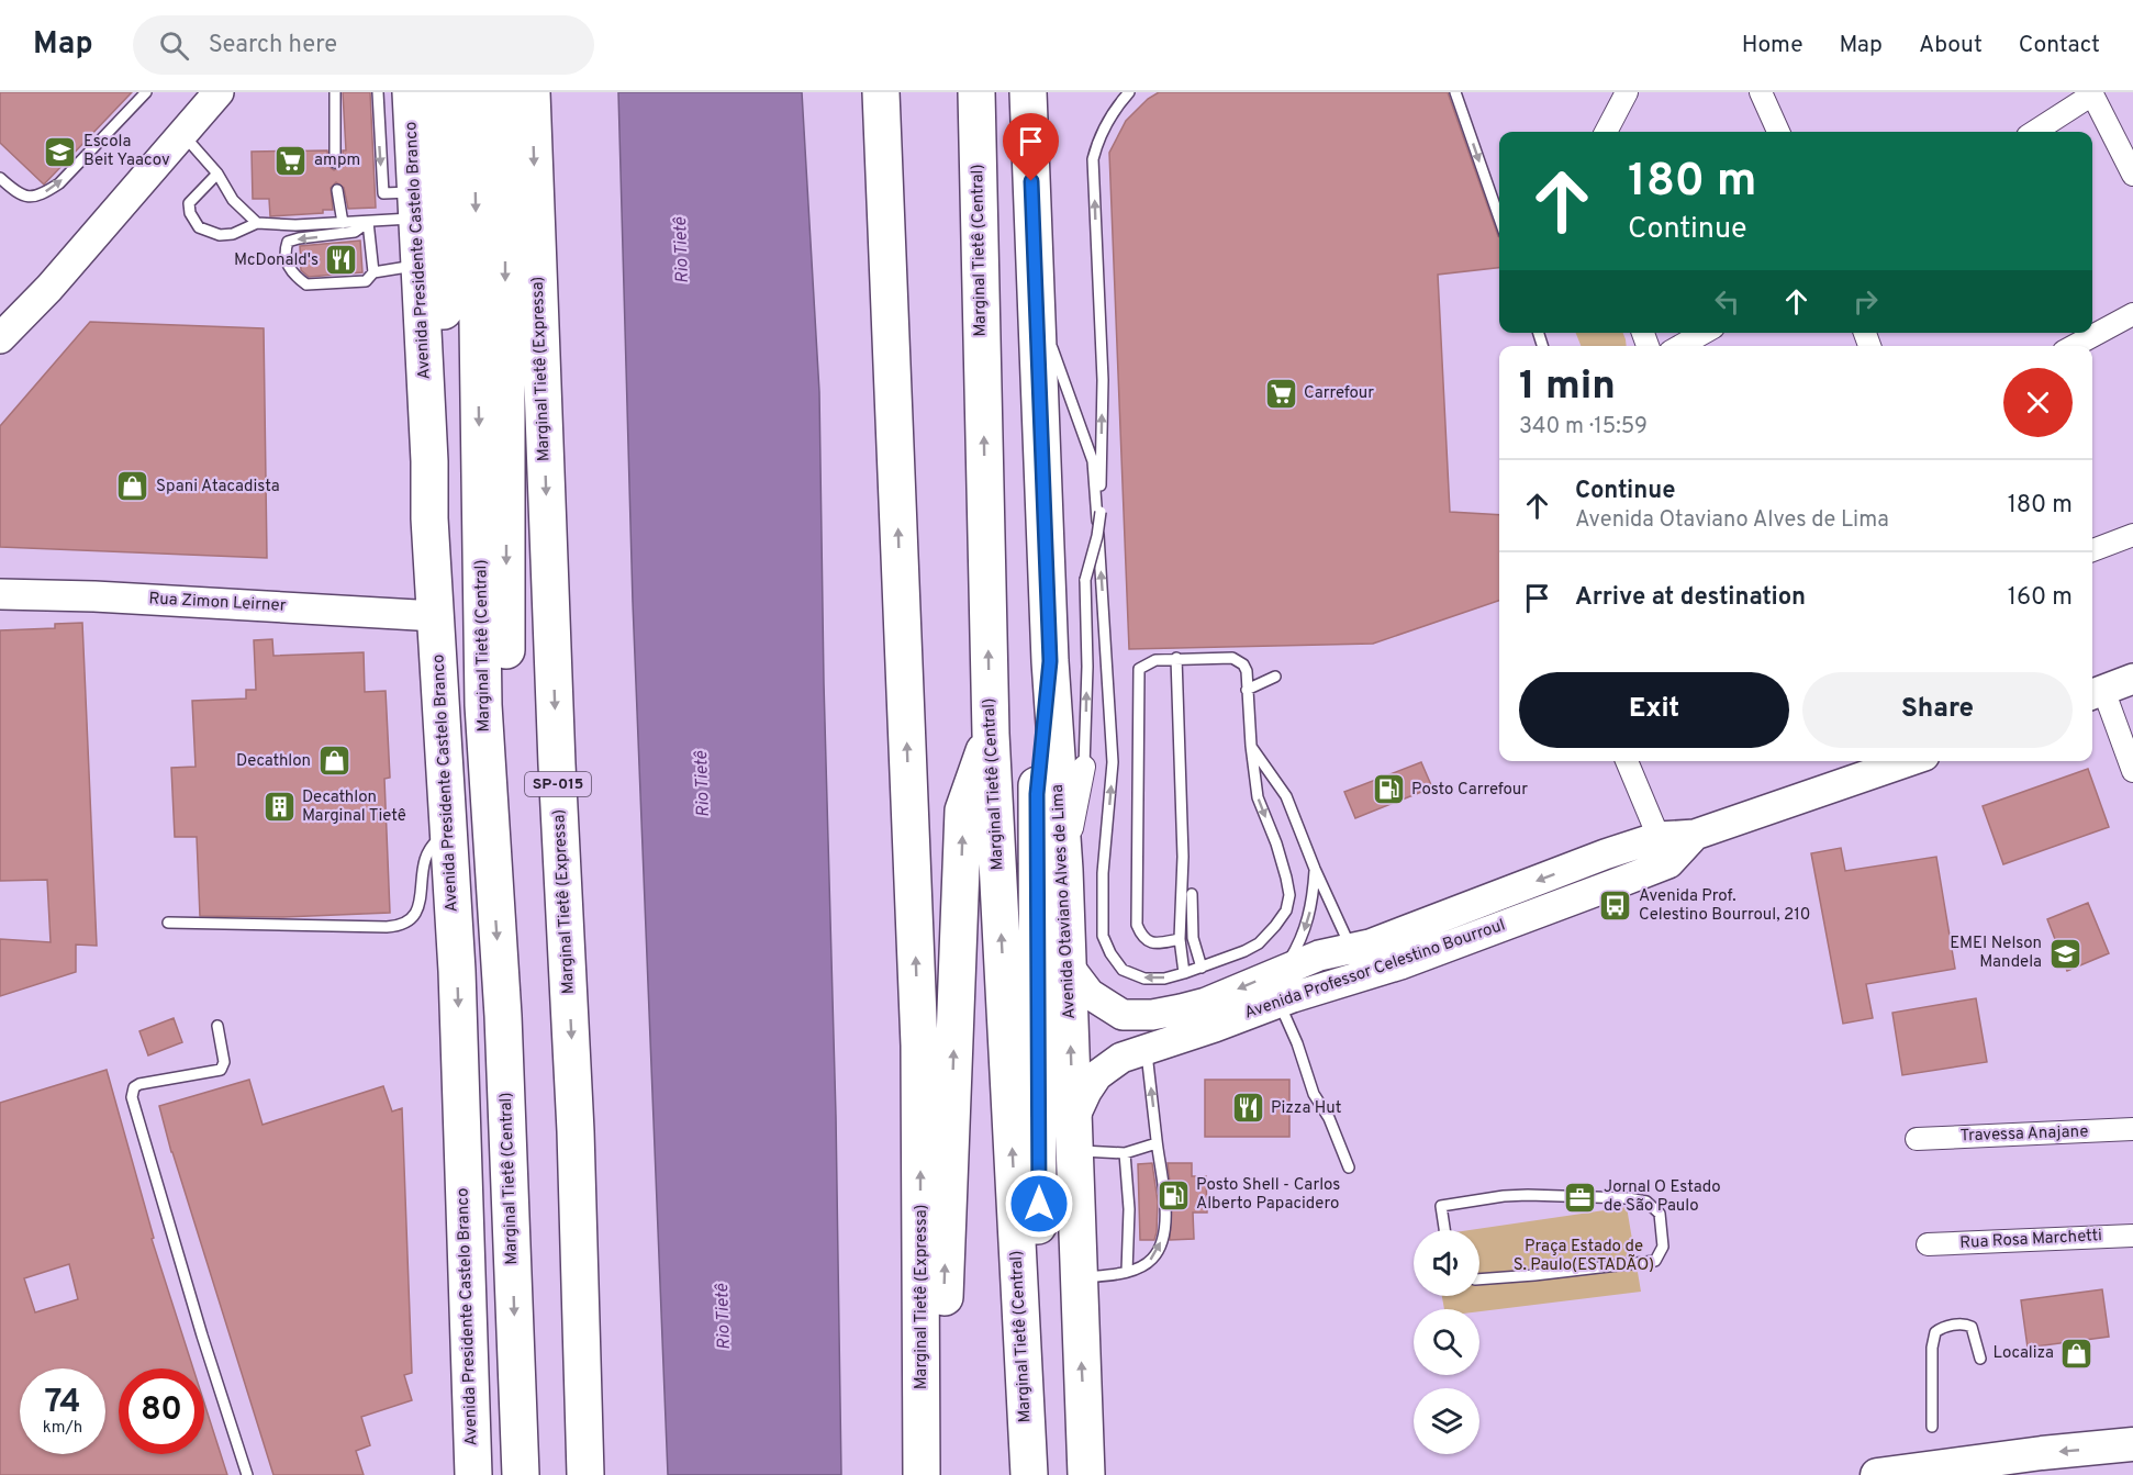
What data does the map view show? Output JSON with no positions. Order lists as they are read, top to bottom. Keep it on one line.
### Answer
{"streets":{"highway":["Avenida Presidente Castelo Branco","Marginal Tietê (Central)","Marginal Tietê (Expressa)","SP-015","Avenida Otaviano Alves de Lima"],"main road":["Rua Zimon Leirner","Avenida Professor Celestino Bourroul"],"street":["Travessa Anajane","Rua Rosa Marchetti"]},"crossings":[["Avenida Presidente Castelo Branco","Rua Zimon Leirner"],["Avenida Otaviano Alves de Lima","Avenida Professor Celestino Bourroul"]],"one_way":["Avenida Presidente Castelo Branco"],"water":["Rio Tietê"],"parks":["Praça Estado de S. Paulo(ESTADÃO)"],"places":{"school or university":["Escola Beit Yaacov","EMEI Nelson Mandela"],"supermarket":["ampm","Carrefour"],"restaurant":["McDonald's","Pizza Hut"],"shop":["Spani Atacadista","Decathlon","Localiza"],"fuel station":["Posto Carrefour","Posto Shell - Carlos Alberto Papacidero"],"building":["Decathlon Marginal Tietê"],"bus stop":["Avenida Prof. Celestino Bourroul, 210"],"office":["Jornal O Estado de São Paulo"]},"page":{"header":"Map","search":"Search here","nav":["Home","Map","About","Contact"],"turn":["180 m","Continue"],"heading":["1 min","340 m · 15:59"],"list":[{"name":"Continue","note":"Avenida Otaviano Alves de Lima","value":"180 m"},{"name":"Arrive at destination","value":"160 m"}],"buttons":["Exit","Share"],"speed":"74 km/h","limit":"80"}}
